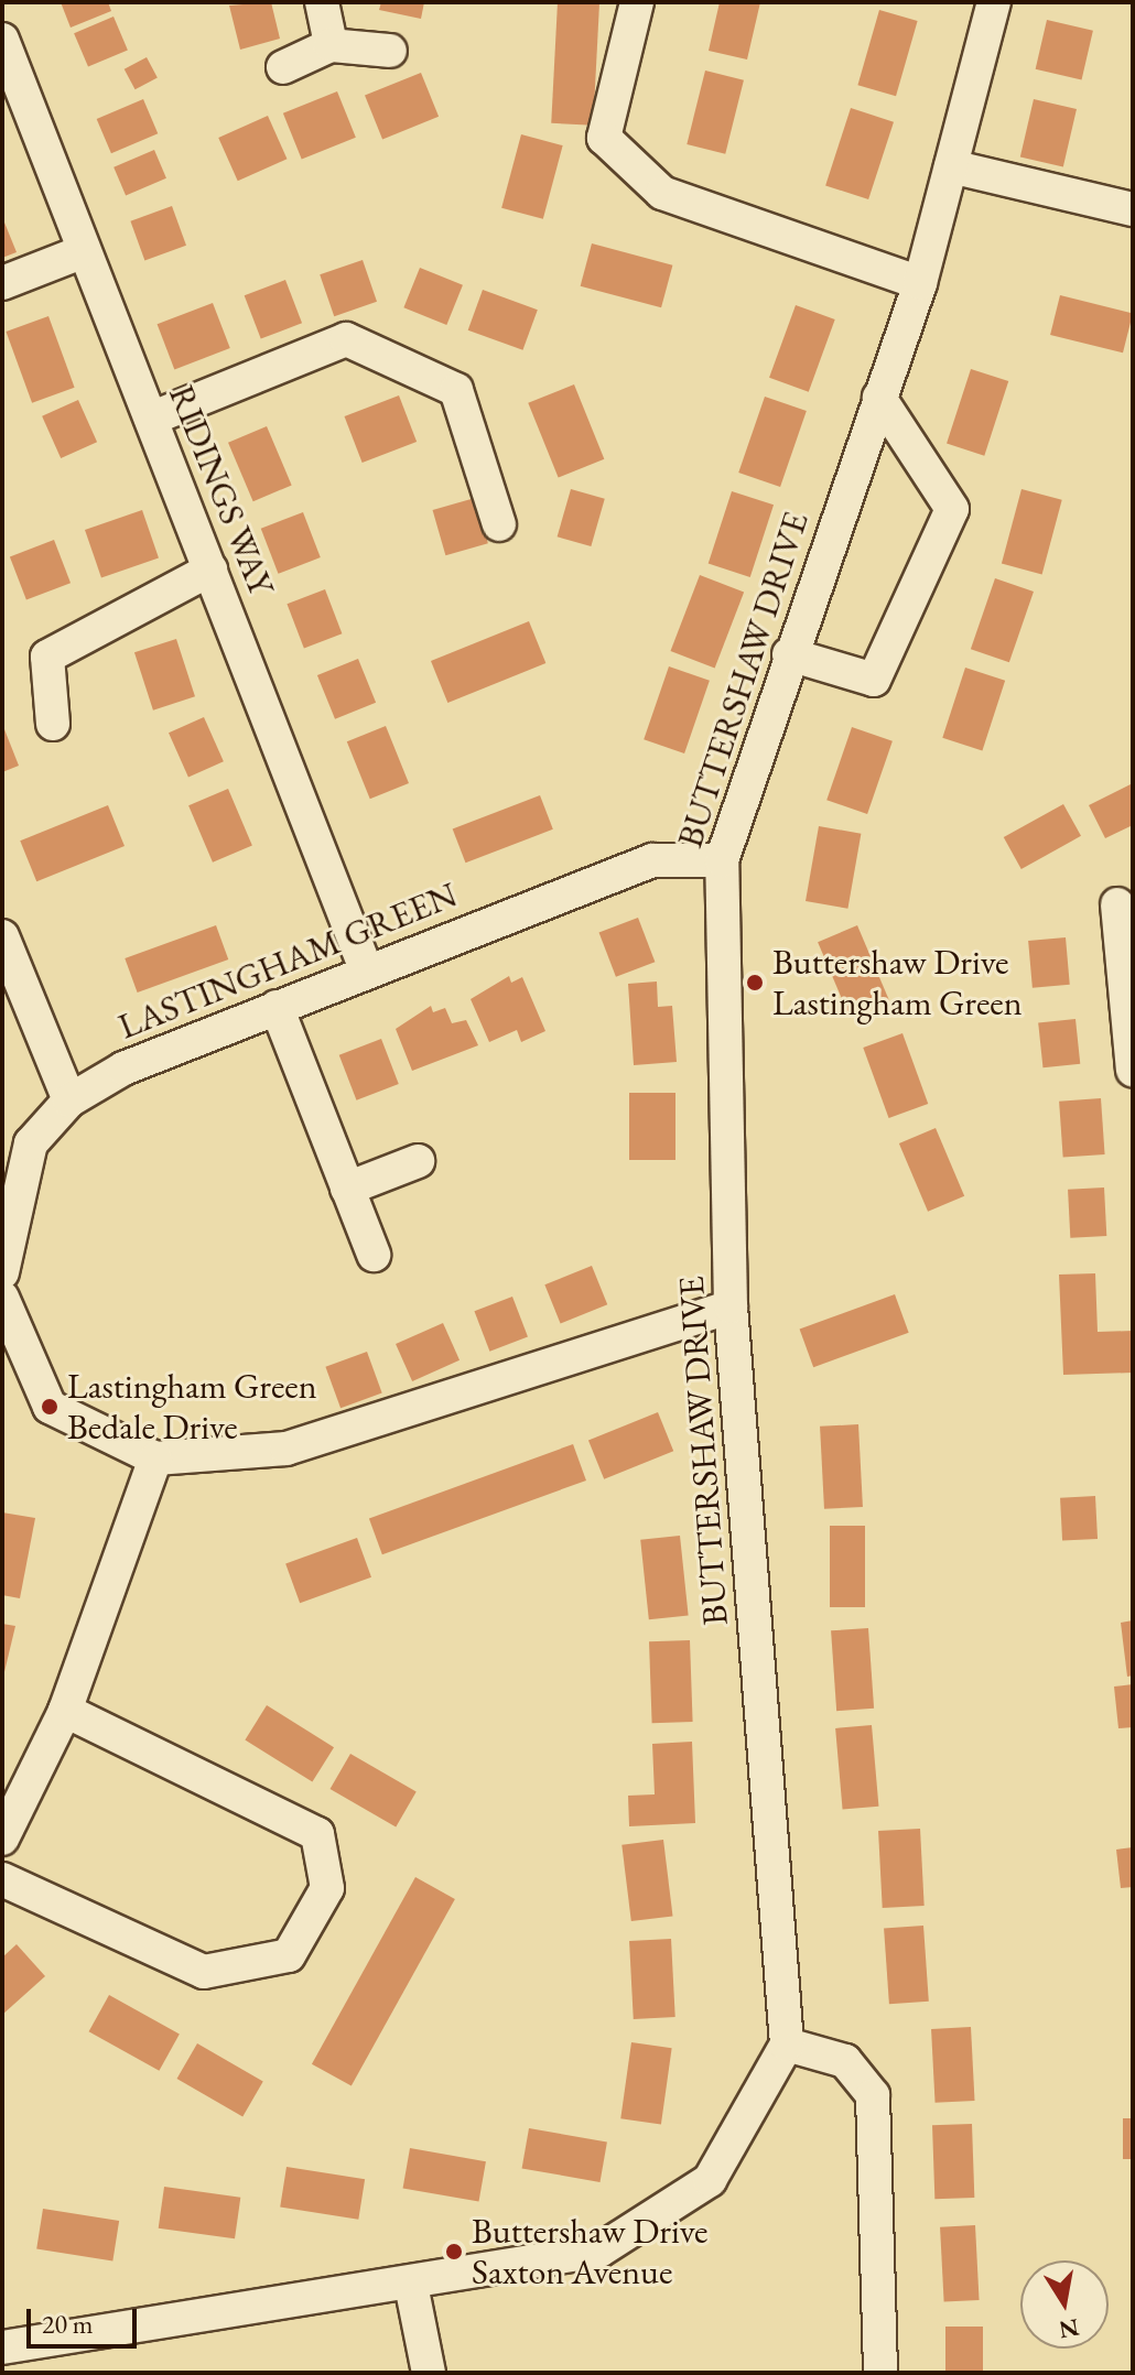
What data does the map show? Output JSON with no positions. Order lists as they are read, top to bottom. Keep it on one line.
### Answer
{"streets":{"street":["RIDINGS WAY","BUTTERSHAW DRIVE","LASTINGHAM GREEN"]},"crossings":[["RIDINGS WAY","LASTINGHAM GREEN"],["BUTTERSHAW DRIVE","LASTINGHAM GREEN"]],"places":["Buttershaw Drive Lastingham Green","Lastingham Green Bedale Drive","Buttershaw Drive Saxton Avenue"],"scale_bar":"20 m","north":"bottom"}
